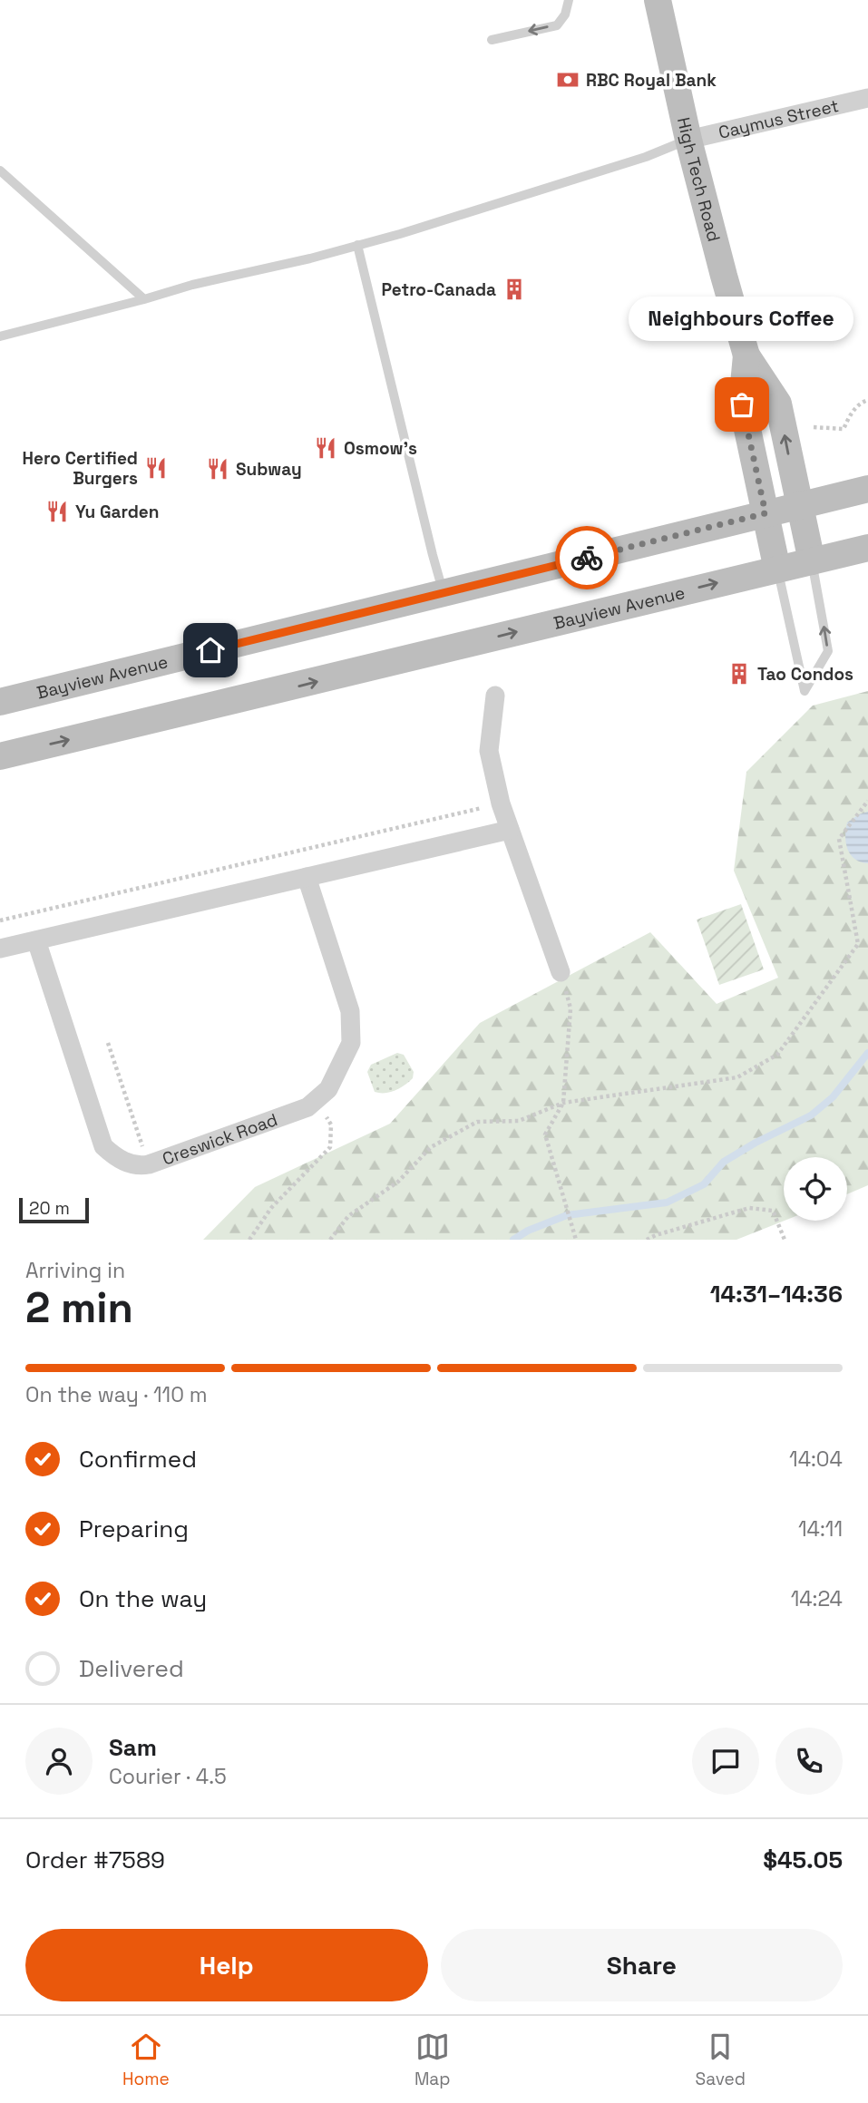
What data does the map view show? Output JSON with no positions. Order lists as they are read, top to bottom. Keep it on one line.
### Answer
{"streets":{"main road":["High Tech Road","Bayview Avenue"],"street":["Caymus Street","Creswick Road"]},"crossings":[["Caymus Street","High Tech Road"],["High Tech Road","Bayview Avenue"]],"places":{"bank":["RBC Royal Bank"],"building":["Petro-Canada","Tao Condos"],"other":["Neighbours Coffee"],"restaurant":["Osmow's","Hero Certified Burgers","Subway","Yu Garden"]},"scale_bar":"20 m","page":{"bubble":"Neighbours Coffee","scale":"20 m","heading":["2 min","Arriving in","14:31–14:36"],"panel":["Sam","Courier · 4.5","Order #7589","$45.05"],"bar":"On the way · 110 m","list":[["Confirmed","14:04"],["Preparing","14:11"],["On the way","14:24"],"Delivered"],"buttons":["Help","Share"],"tabs":["Home","Map","Saved"]}}
